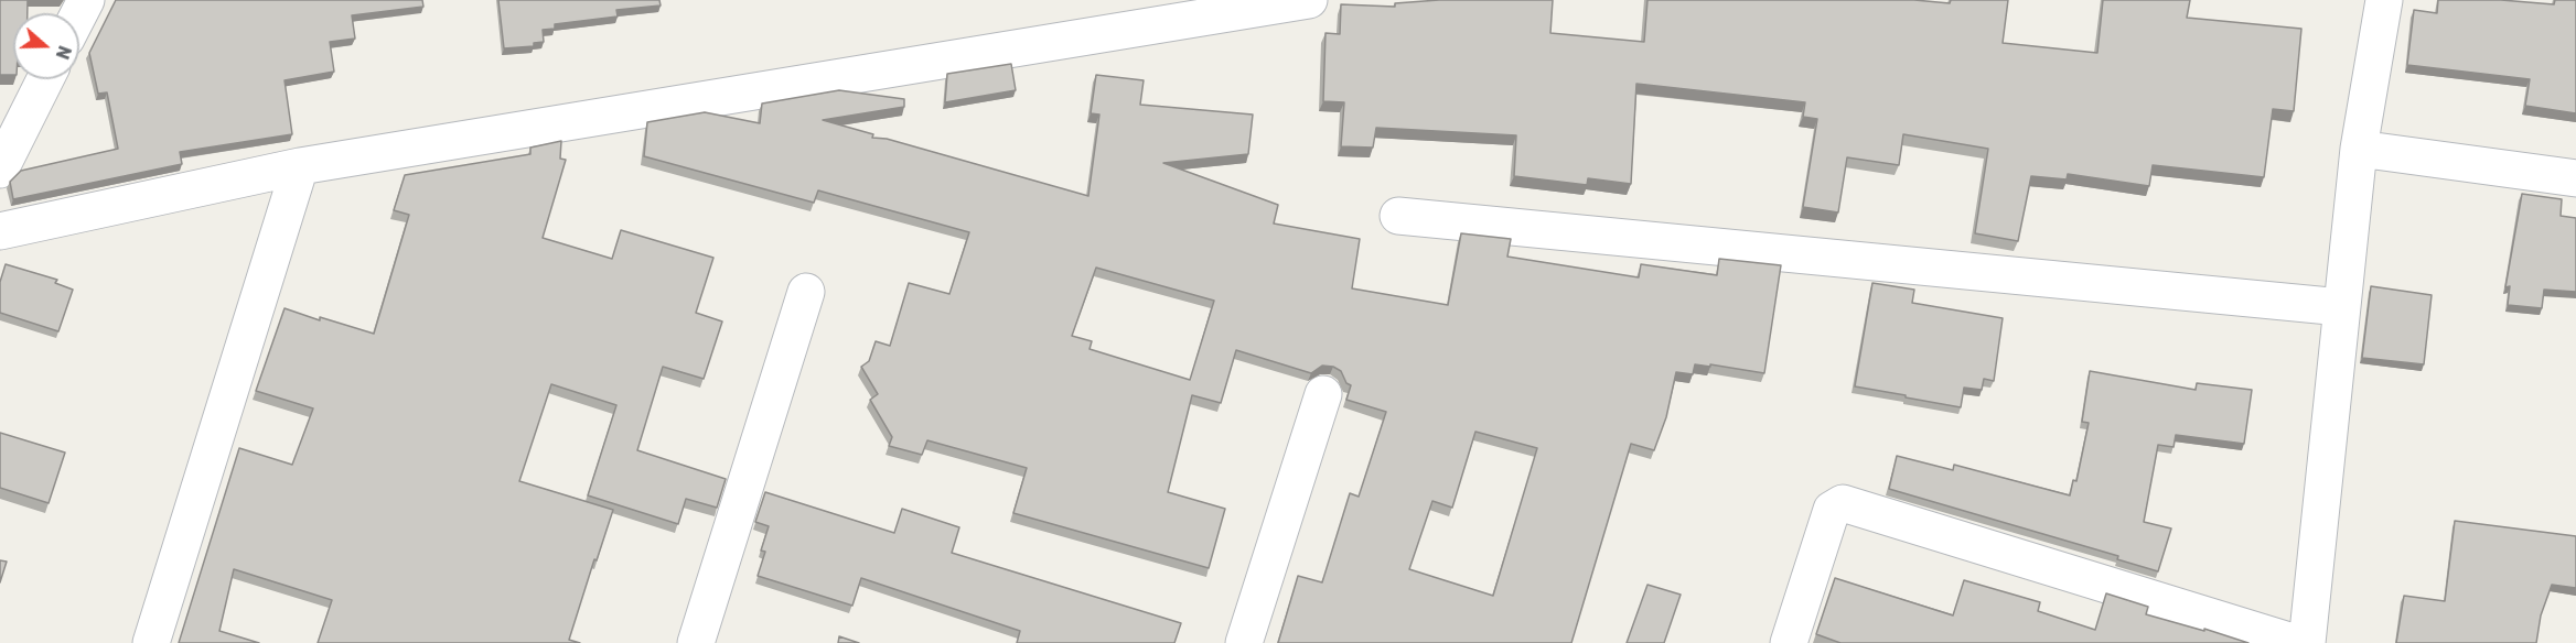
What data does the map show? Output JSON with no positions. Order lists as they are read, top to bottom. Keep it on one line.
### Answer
{"north":"right"}
